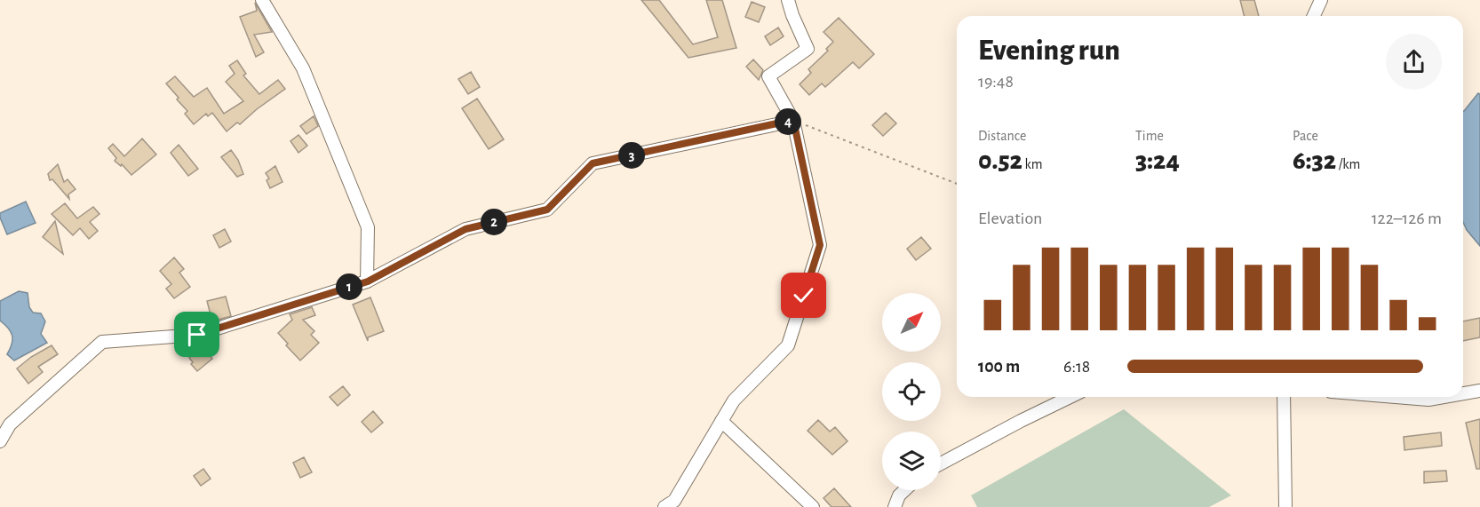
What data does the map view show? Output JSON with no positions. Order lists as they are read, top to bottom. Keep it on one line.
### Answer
{"north":"top right","page":{"heading":["Evening run","19:48"],"stats":[["Distance","0.52 km"],["Time","3:24"],["Pace","6:32 /km"]],"pins":["4","3","2","1"],"chart":["Elevation","122–126 m"],"list":[{"name":"100 m","note":"6:18"}]}}
